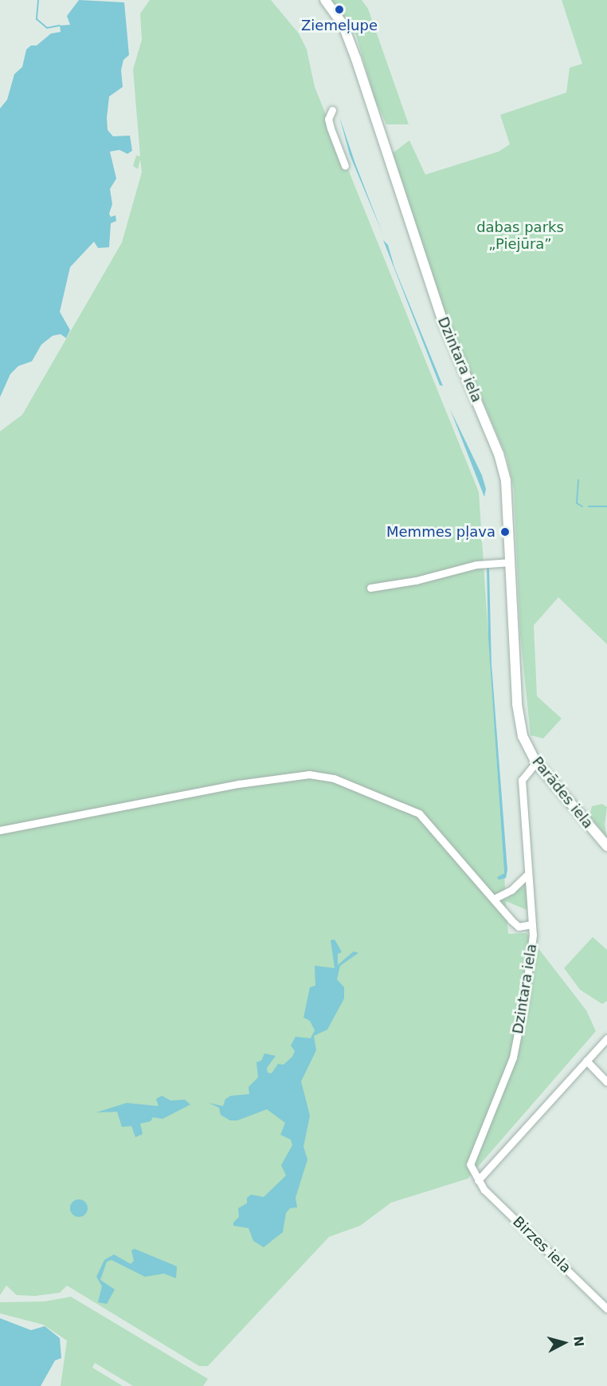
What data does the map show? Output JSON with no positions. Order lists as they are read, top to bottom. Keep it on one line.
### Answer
{"streets":{"street":["Dzintara iela","Parādes iela","Birzes iela"]},"crossings":[["Dzintara iela","Parādes iela"],["Dzintara iela","Birzes iela"]],"parks":["dabas parks „Piejūra”"],"places":["Ziemeļupe","Memmes pļava"],"north":"right"}
